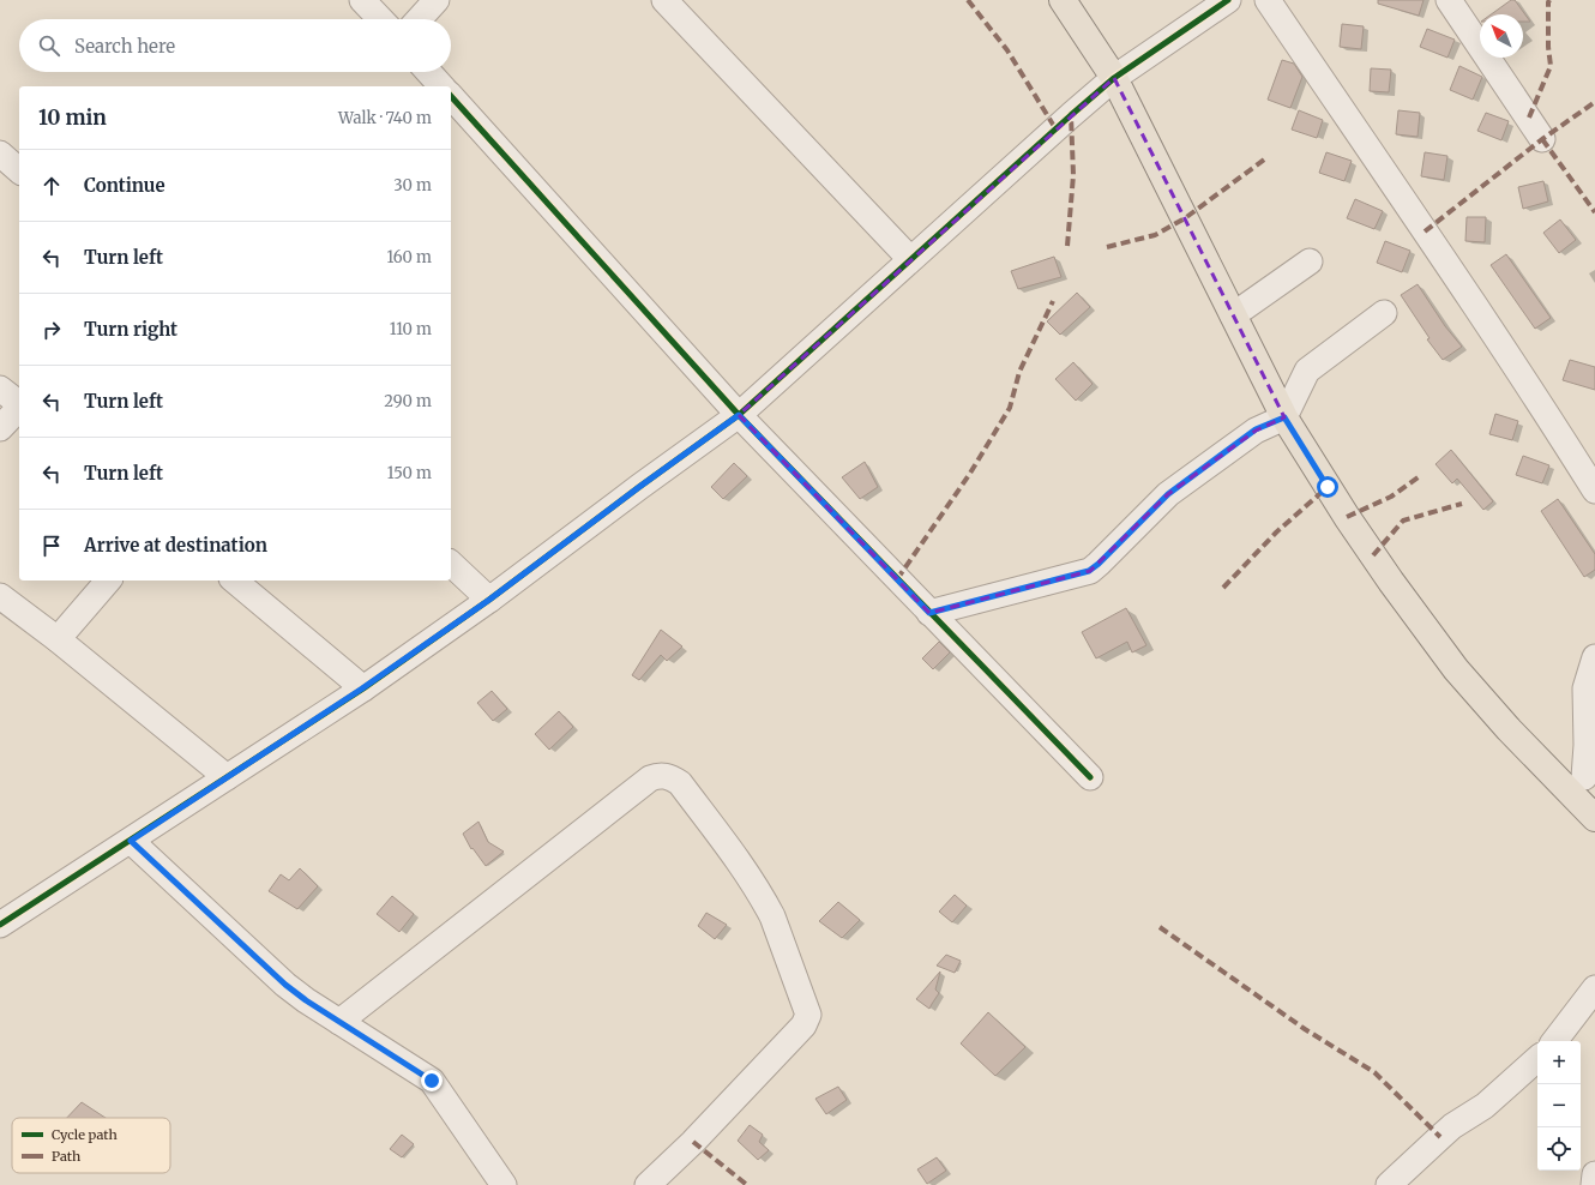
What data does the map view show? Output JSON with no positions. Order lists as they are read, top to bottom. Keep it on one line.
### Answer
{"legend":["Cycle path","Path"],"north":"top left","page":{"search":"Search here","heading":["10 min","Walk · 740 m"],"list":[["Continue","30 m"],["Turn left","160 m"],["Turn right","110 m"],["Turn left","290 m"],["Turn left","150 m"],"Arrive at destination"],"map_buttons":["+","−"]}}
